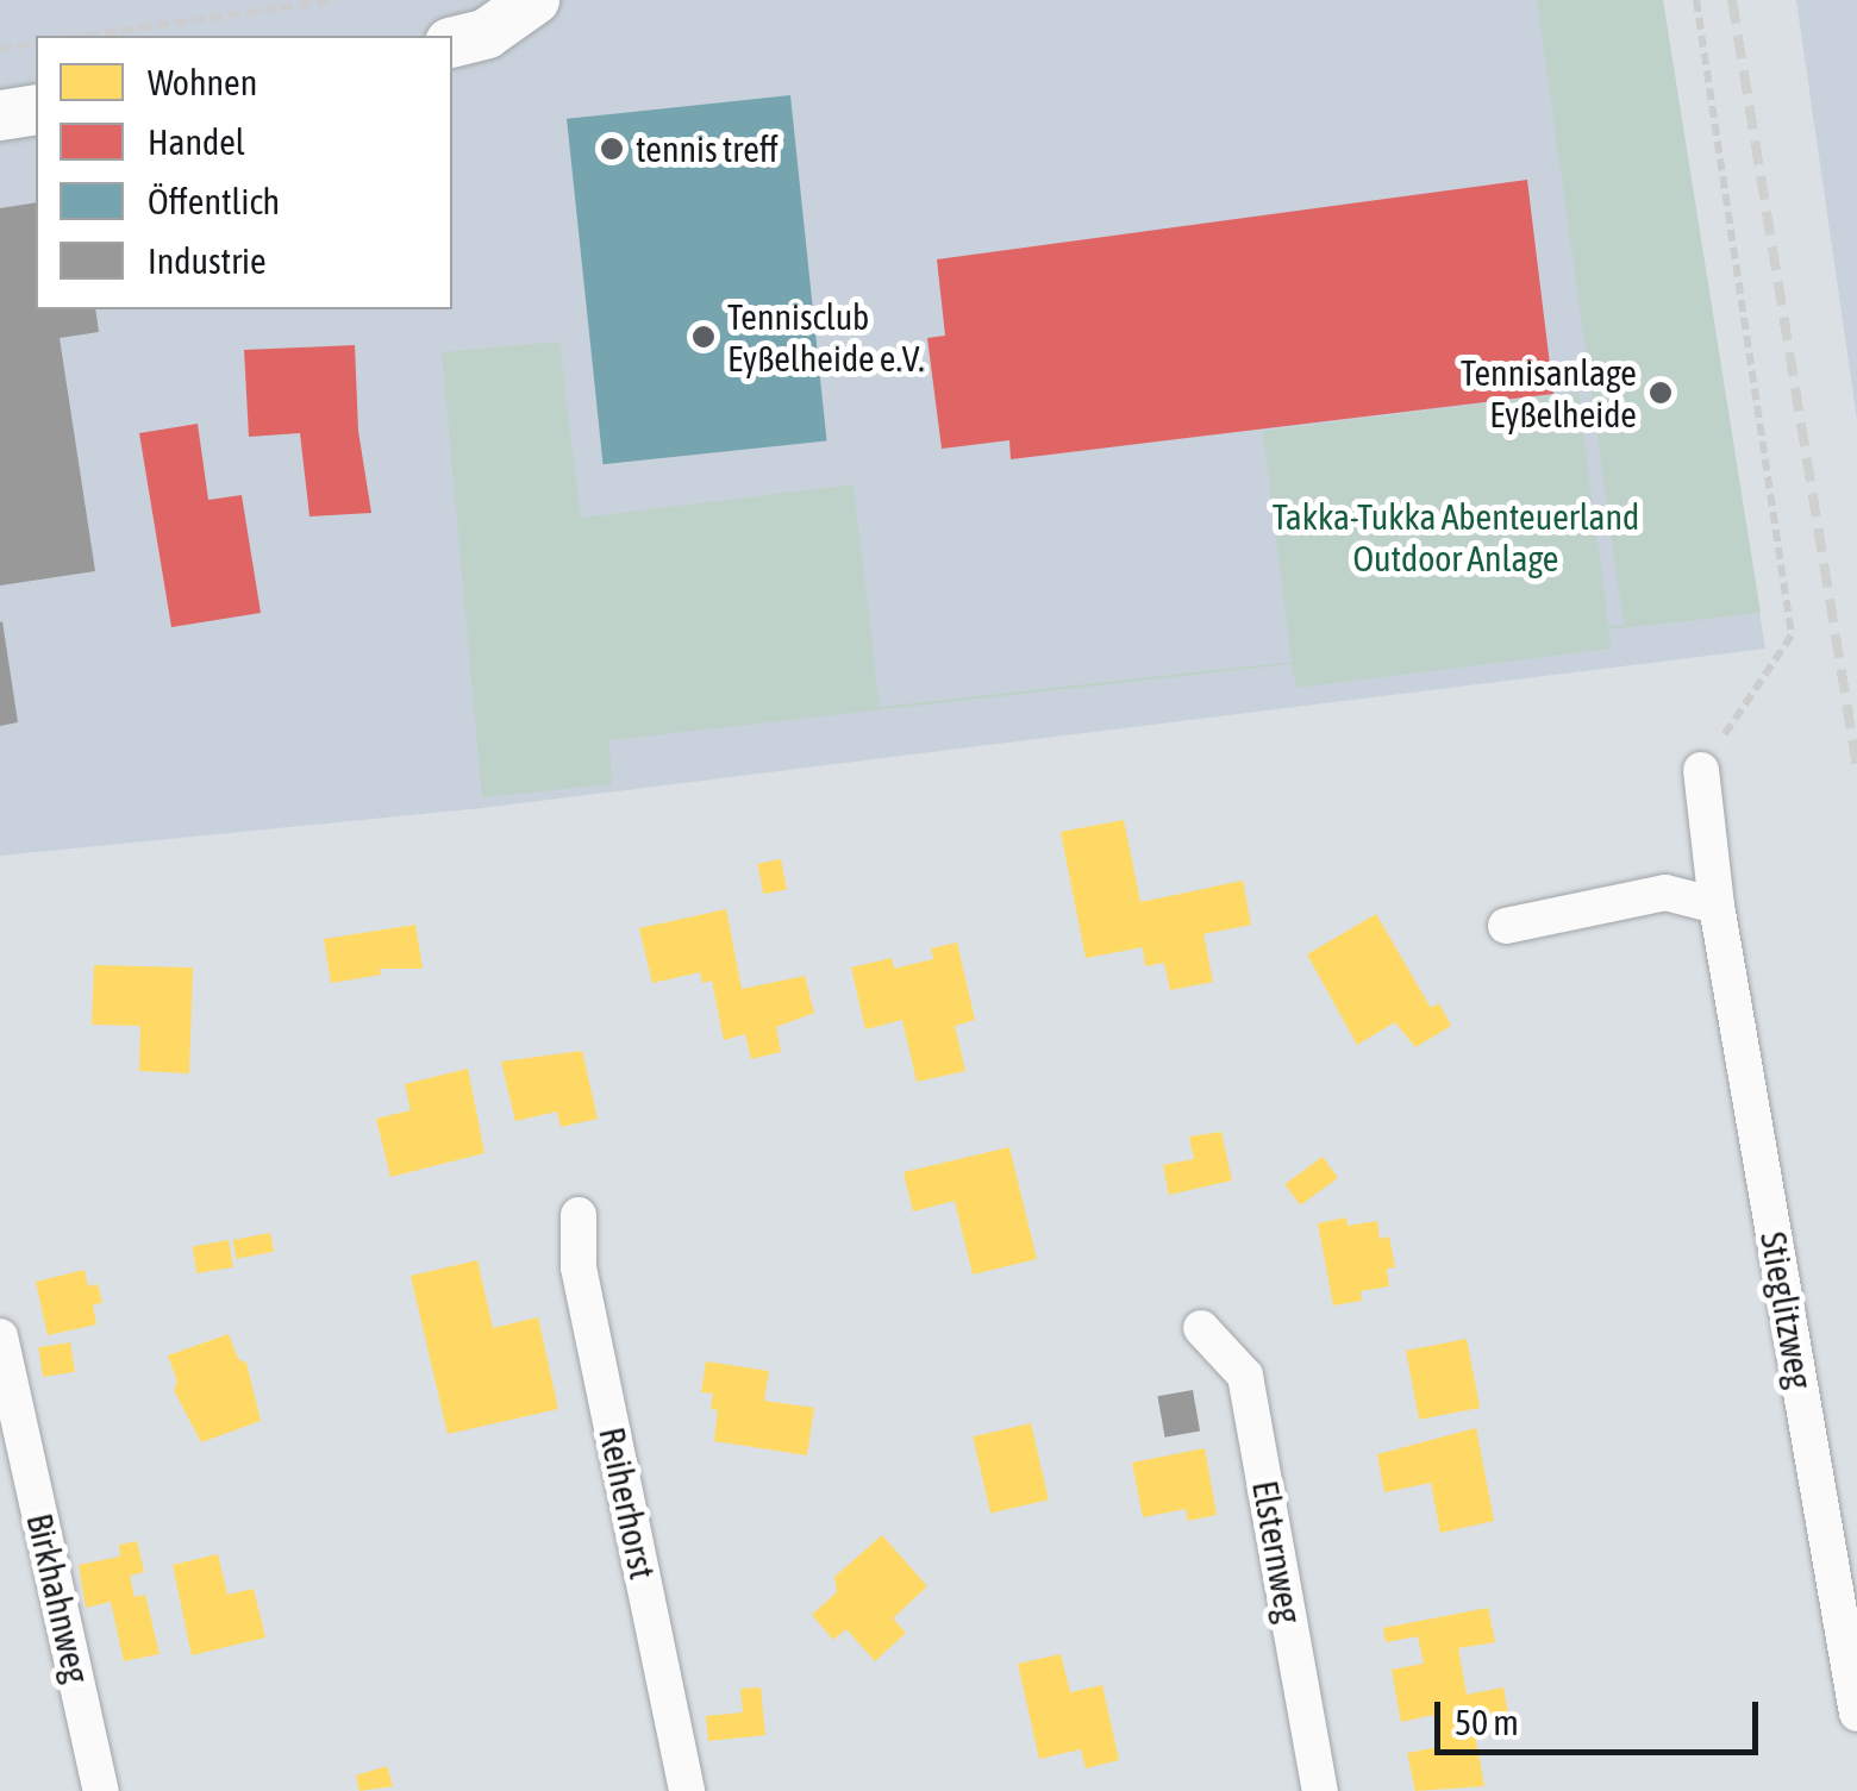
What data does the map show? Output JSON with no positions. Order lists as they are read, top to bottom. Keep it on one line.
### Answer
{"streets":{"street":["Stieglitzweg","Reiherhorst","Elsternweg","Birkhahnweg"]},"parks":["Takka-Tukka Abenteuerland Outdoor Anlage"],"places":["tennis treff","Tennisclub Eyßelheide e.V.","Tennisanlage Eyßelheide"],"legend":["Wohnen","Handel","Öffentlich","Industrie"],"scale_bar":"50 m"}
